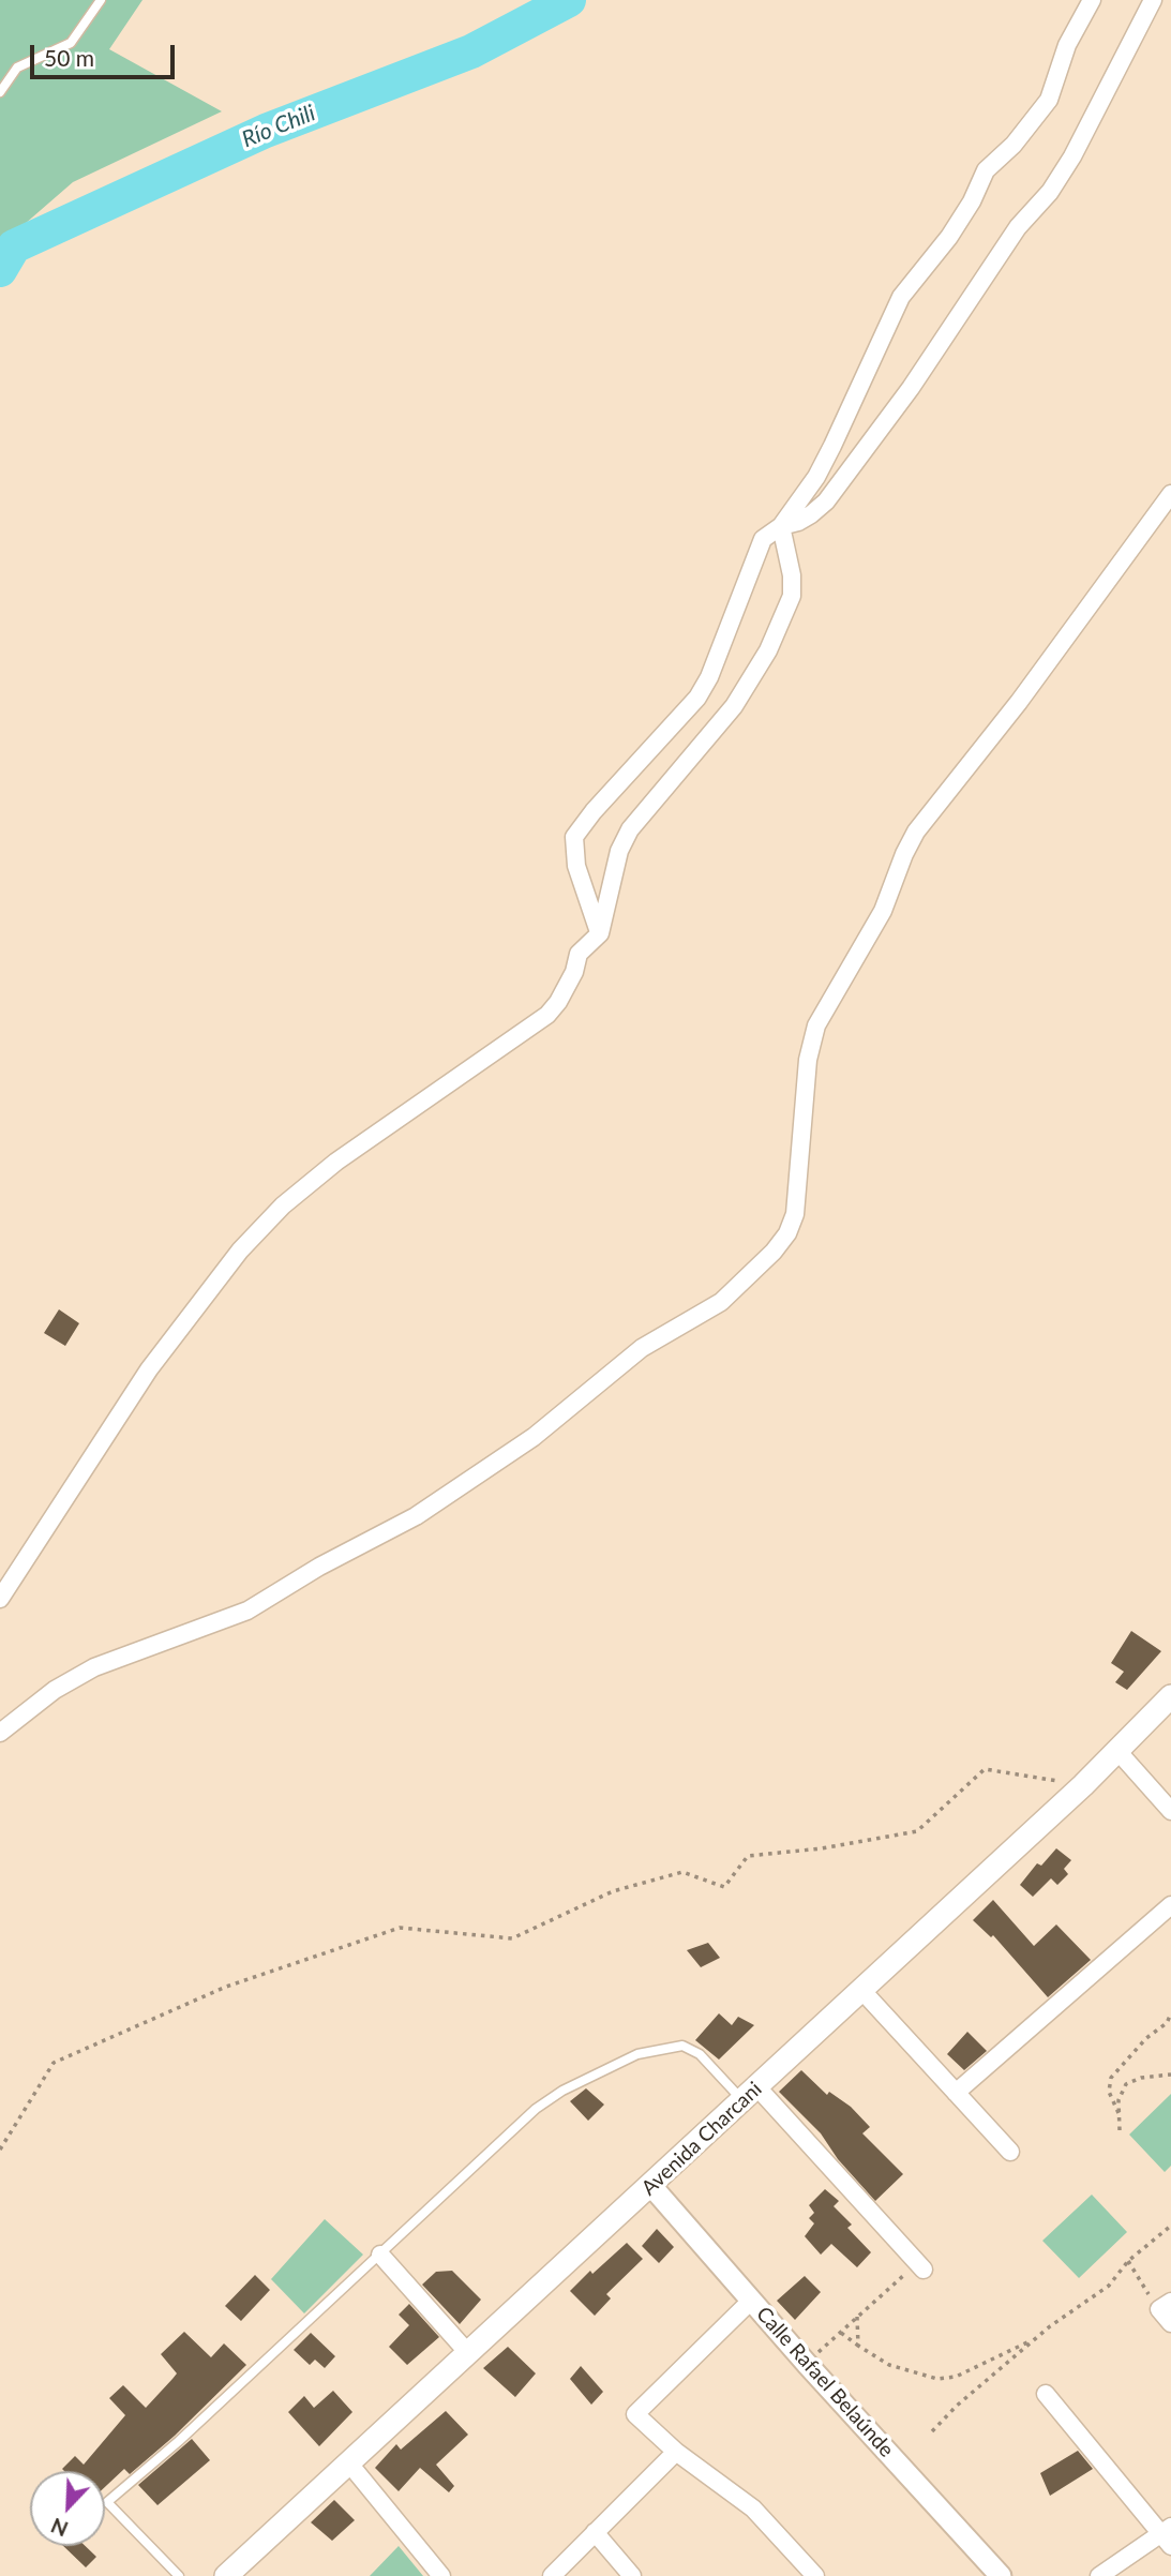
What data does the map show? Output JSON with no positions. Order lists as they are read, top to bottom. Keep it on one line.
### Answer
{"streets":{"main road":["Avenida Charcani"],"street":["Calle Rafael Belaúnde"]},"crossings":[["Avenida Charcani","Calle Rafael Belaúnde"]],"water":["Río Chili"],"scale_bar":"50 m","north":"bottom left"}
